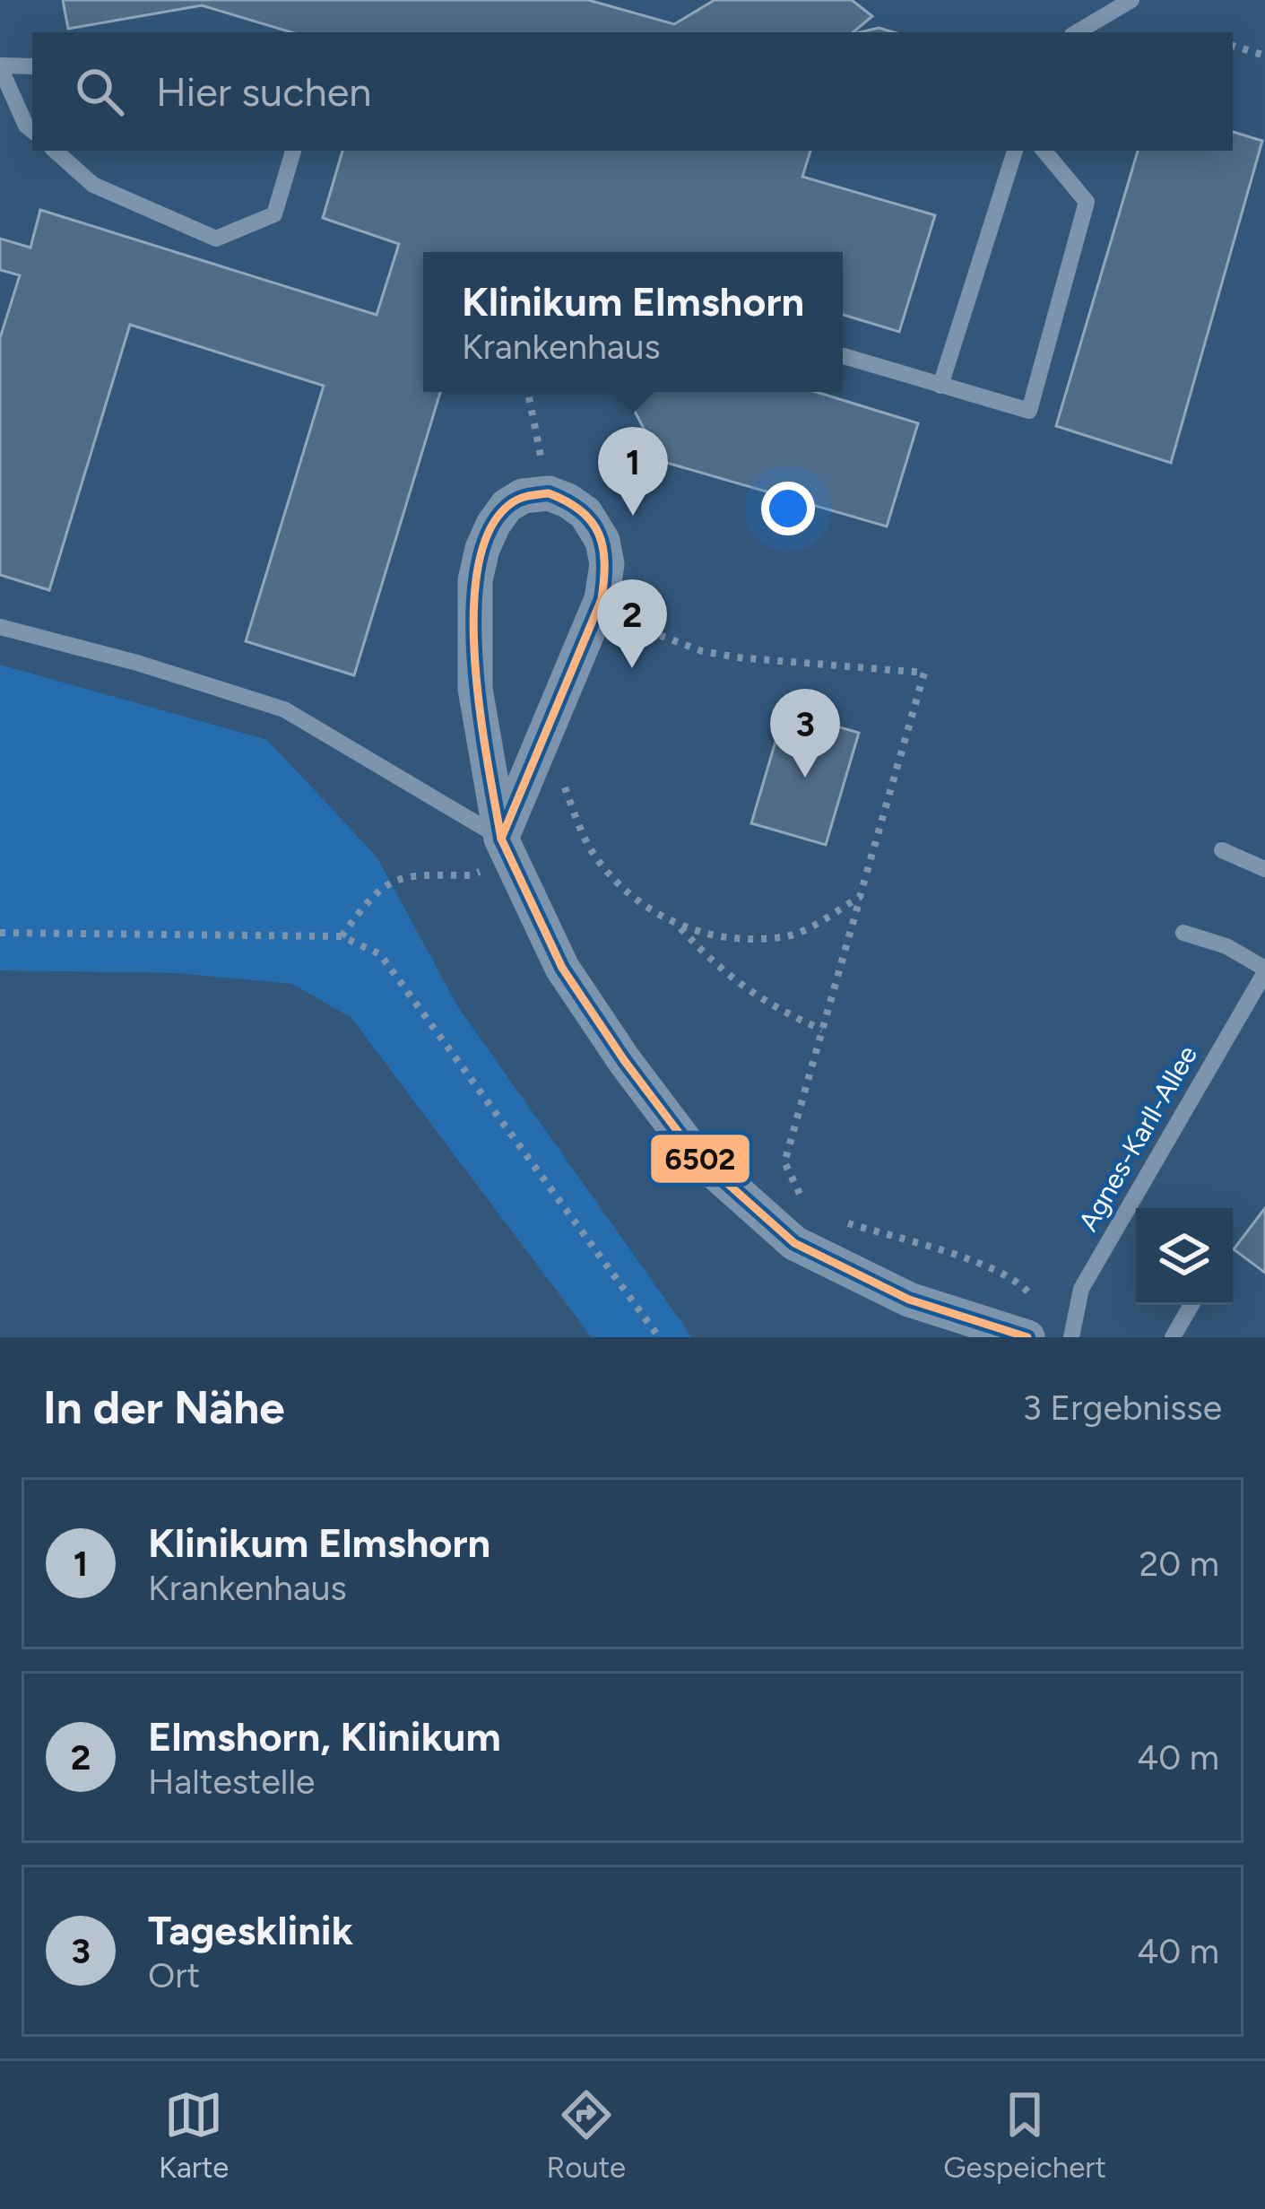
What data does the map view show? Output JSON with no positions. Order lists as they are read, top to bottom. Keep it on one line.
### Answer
{"streets":{"lane":["Agnes-Karll-Allee"]},"lines":["transit line 6502"],"page":{"search":"Hier suchen","popup":["Klinikum Elmshorn","Krankenhaus"],"pins":["1","2","3"],"heading":["In der Nähe","3 Ergebnisse"],"list":[{"mark":"1","name":"Klinikum Elmshorn","note":"Krankenhaus","value":"20 m"},{"mark":"2","name":"Elmshorn, Klinikum","note":"Haltestelle","value":"40 m"},{"mark":"3","name":"Tagesklinik","note":"Ort","value":"40 m"}],"nav":["Karte","Route","Gespeichert"]}}
